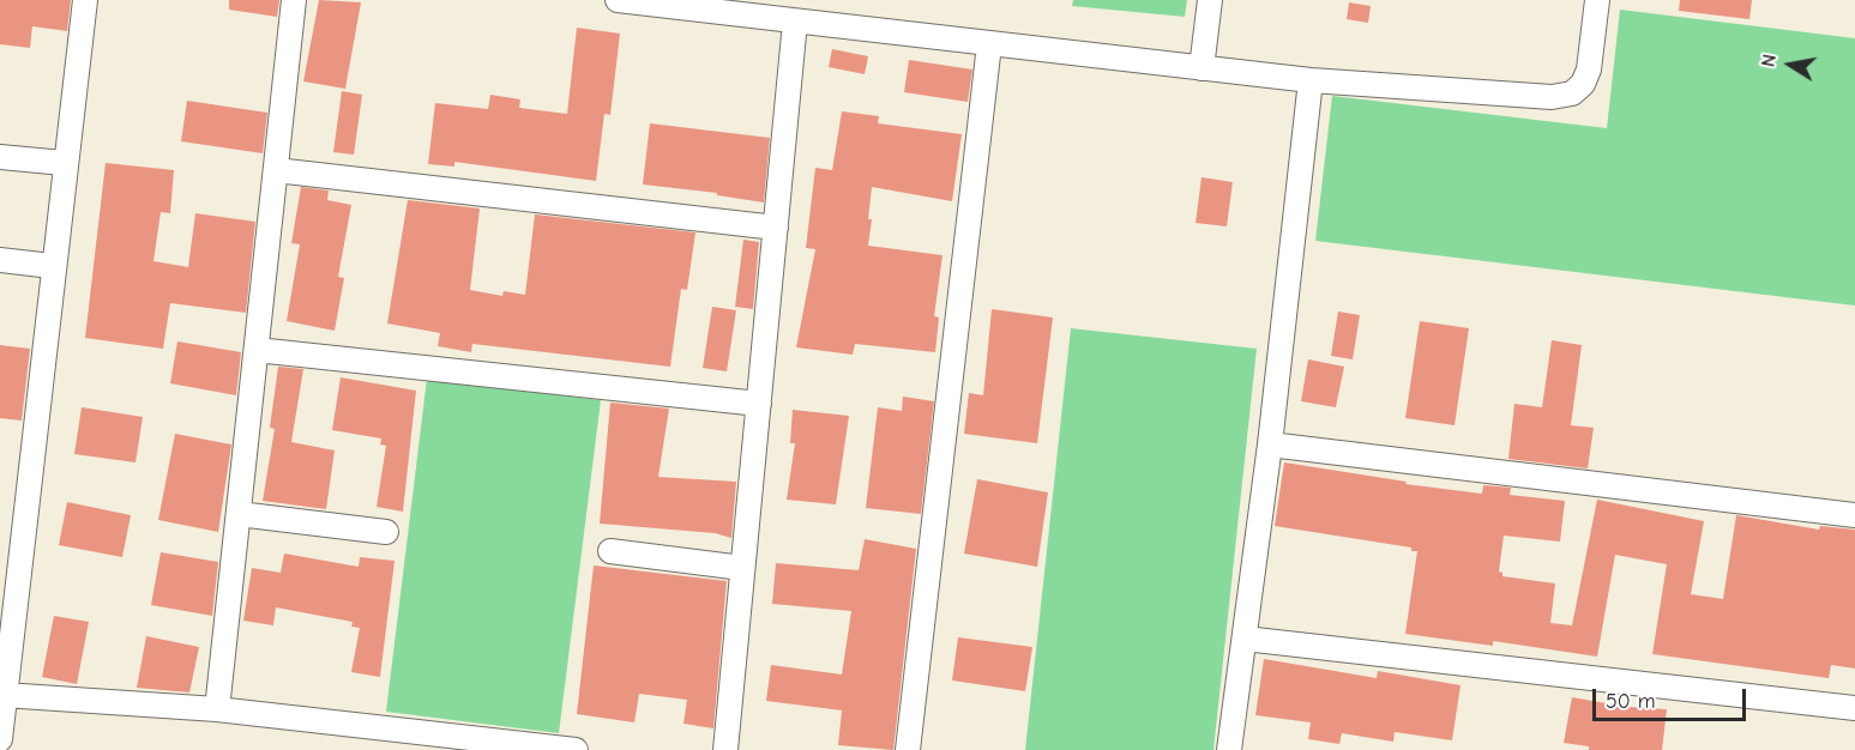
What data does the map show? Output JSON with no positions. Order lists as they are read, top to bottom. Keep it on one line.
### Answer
{"scale_bar":"50 m","north":"left"}
